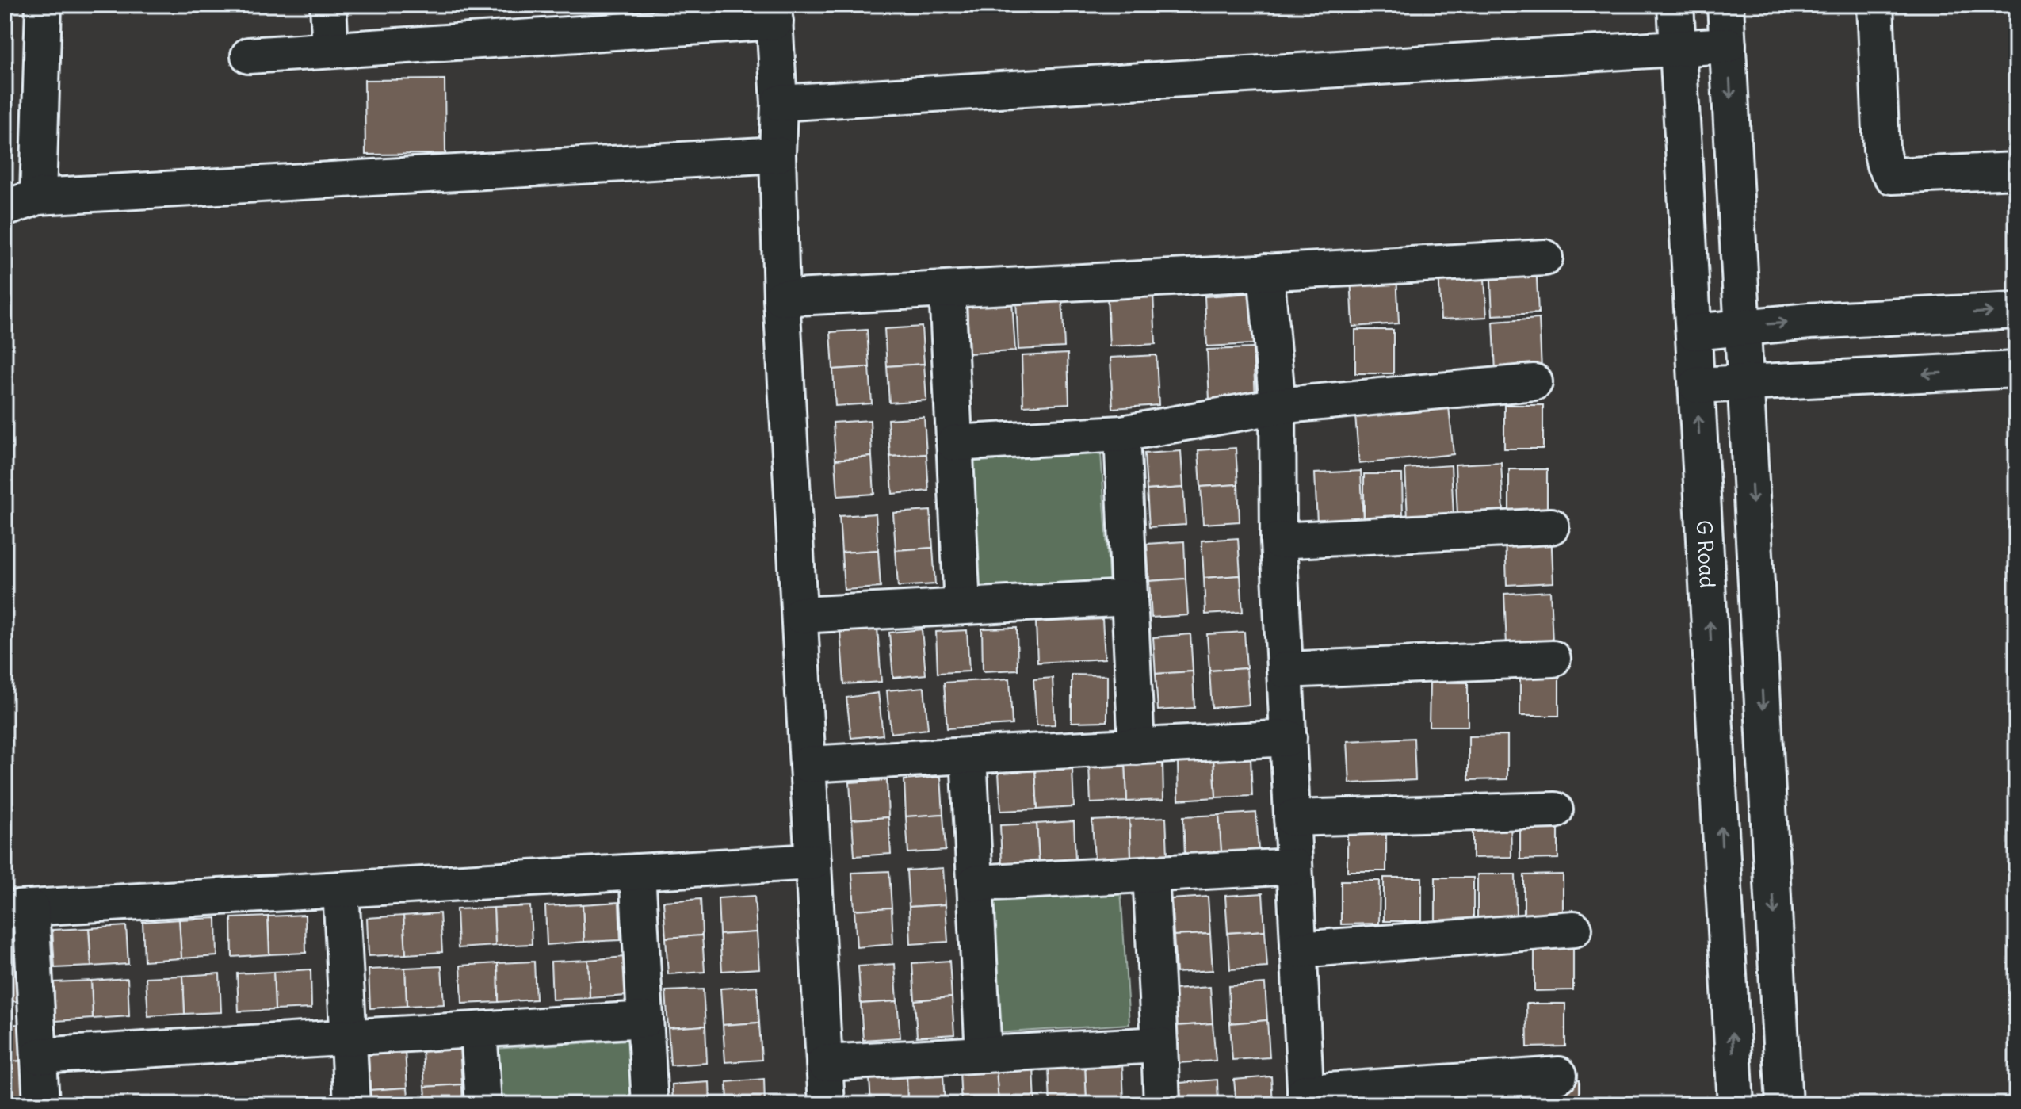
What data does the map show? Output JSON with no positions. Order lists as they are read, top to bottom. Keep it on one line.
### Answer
{"streets":{"street":["G Road"]}}
